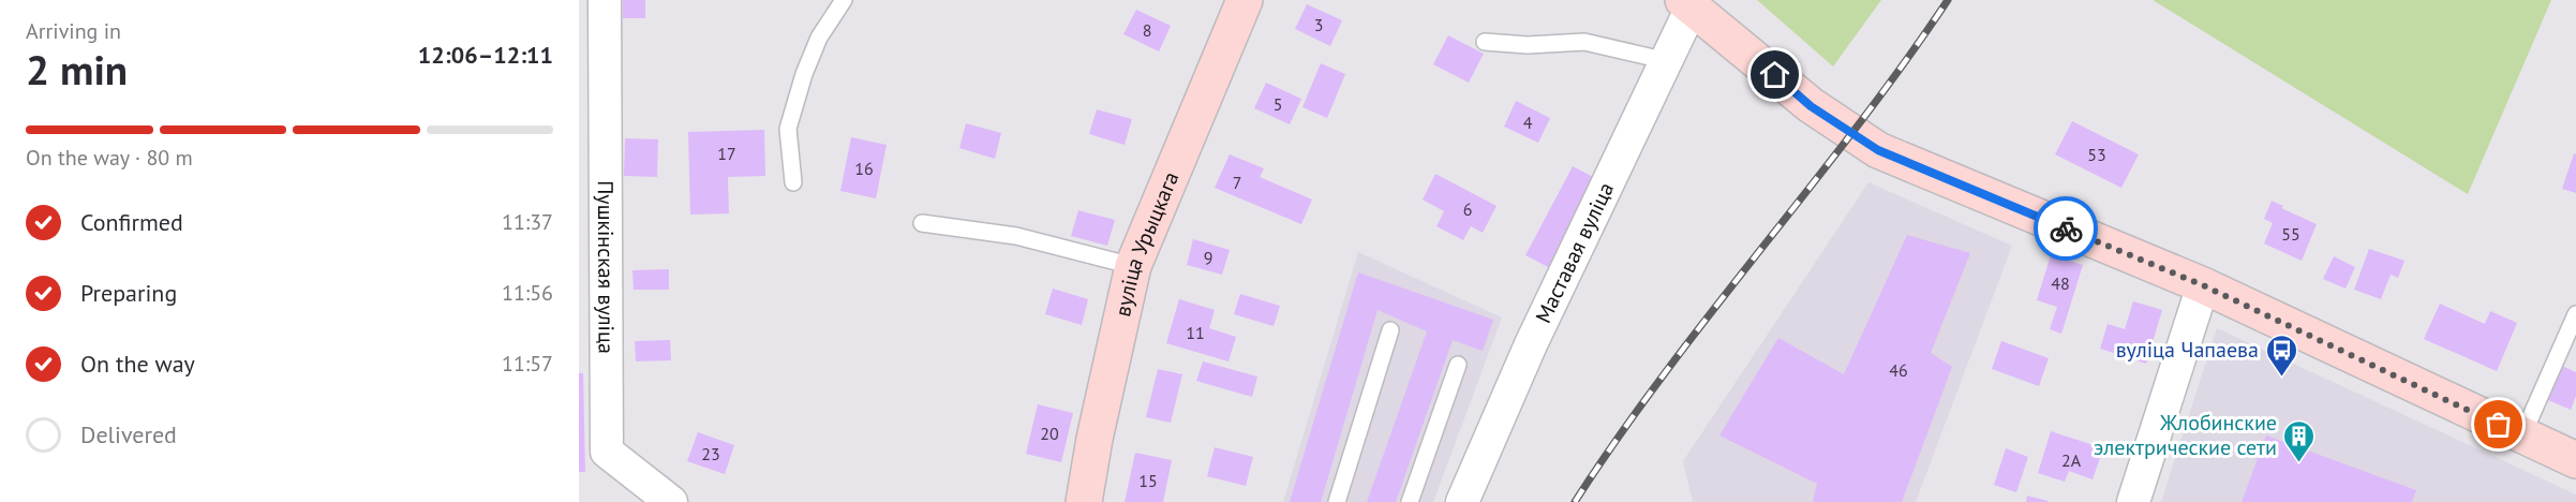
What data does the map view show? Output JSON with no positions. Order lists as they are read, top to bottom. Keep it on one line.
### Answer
{"streets":{"main road":["вуліца Урыцкага"],"street":["Маставая вуліца","Пушкінская вуліца"]},"places":{"bus stop":["вуліца Чапаева"],"building":["Жлобинские электрические сети"]},"house_numbers":["3","8","5","4","17","53","16","7","6","55","9","48","11","46","20","23","2А","15"],"page":{"heading":["2 min","Arriving in","12:06–12:11"],"bar":"On the way · 80 m","list":[["Confirmed","11:37"],["Preparing","11:56"],["On the way","11:57"],"Delivered"]}}
